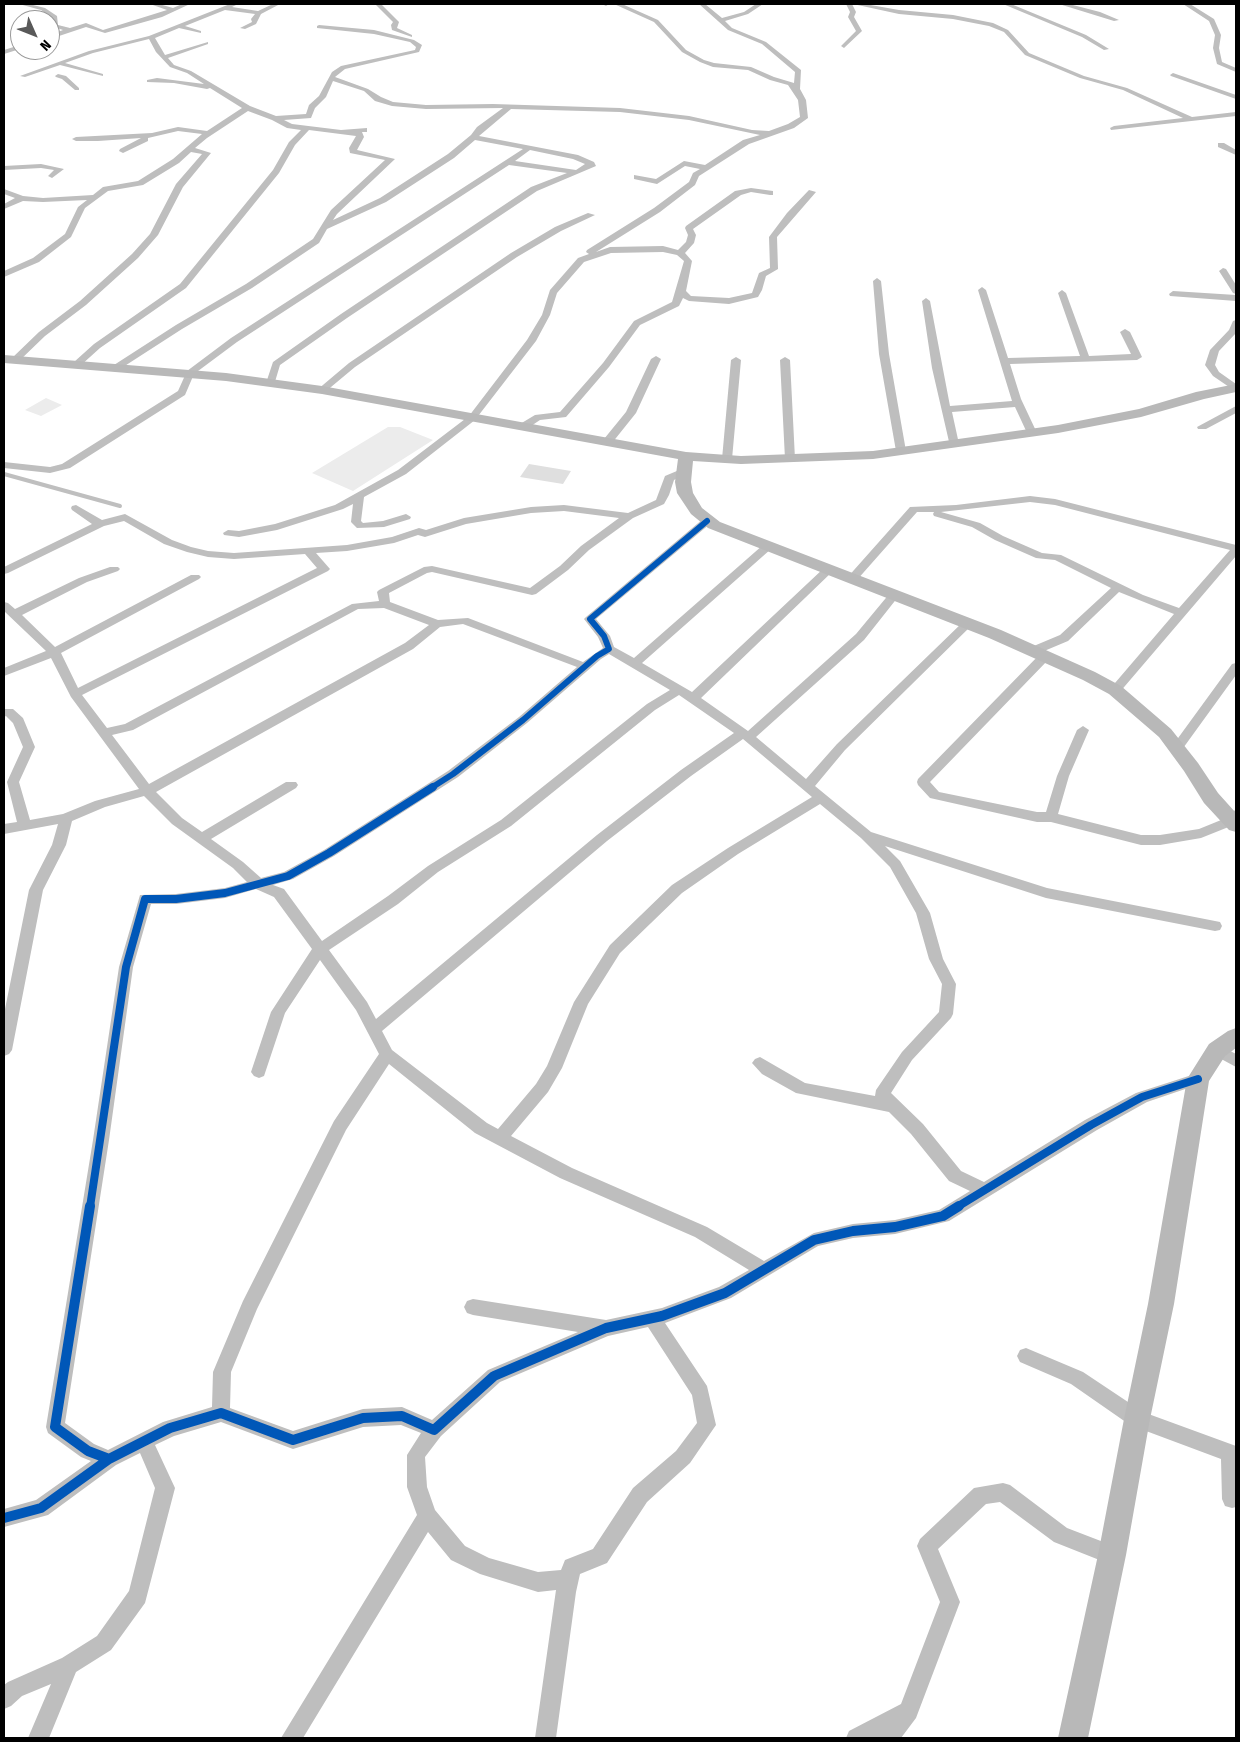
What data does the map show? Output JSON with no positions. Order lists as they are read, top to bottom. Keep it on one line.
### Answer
{"north":"bottom right"}
